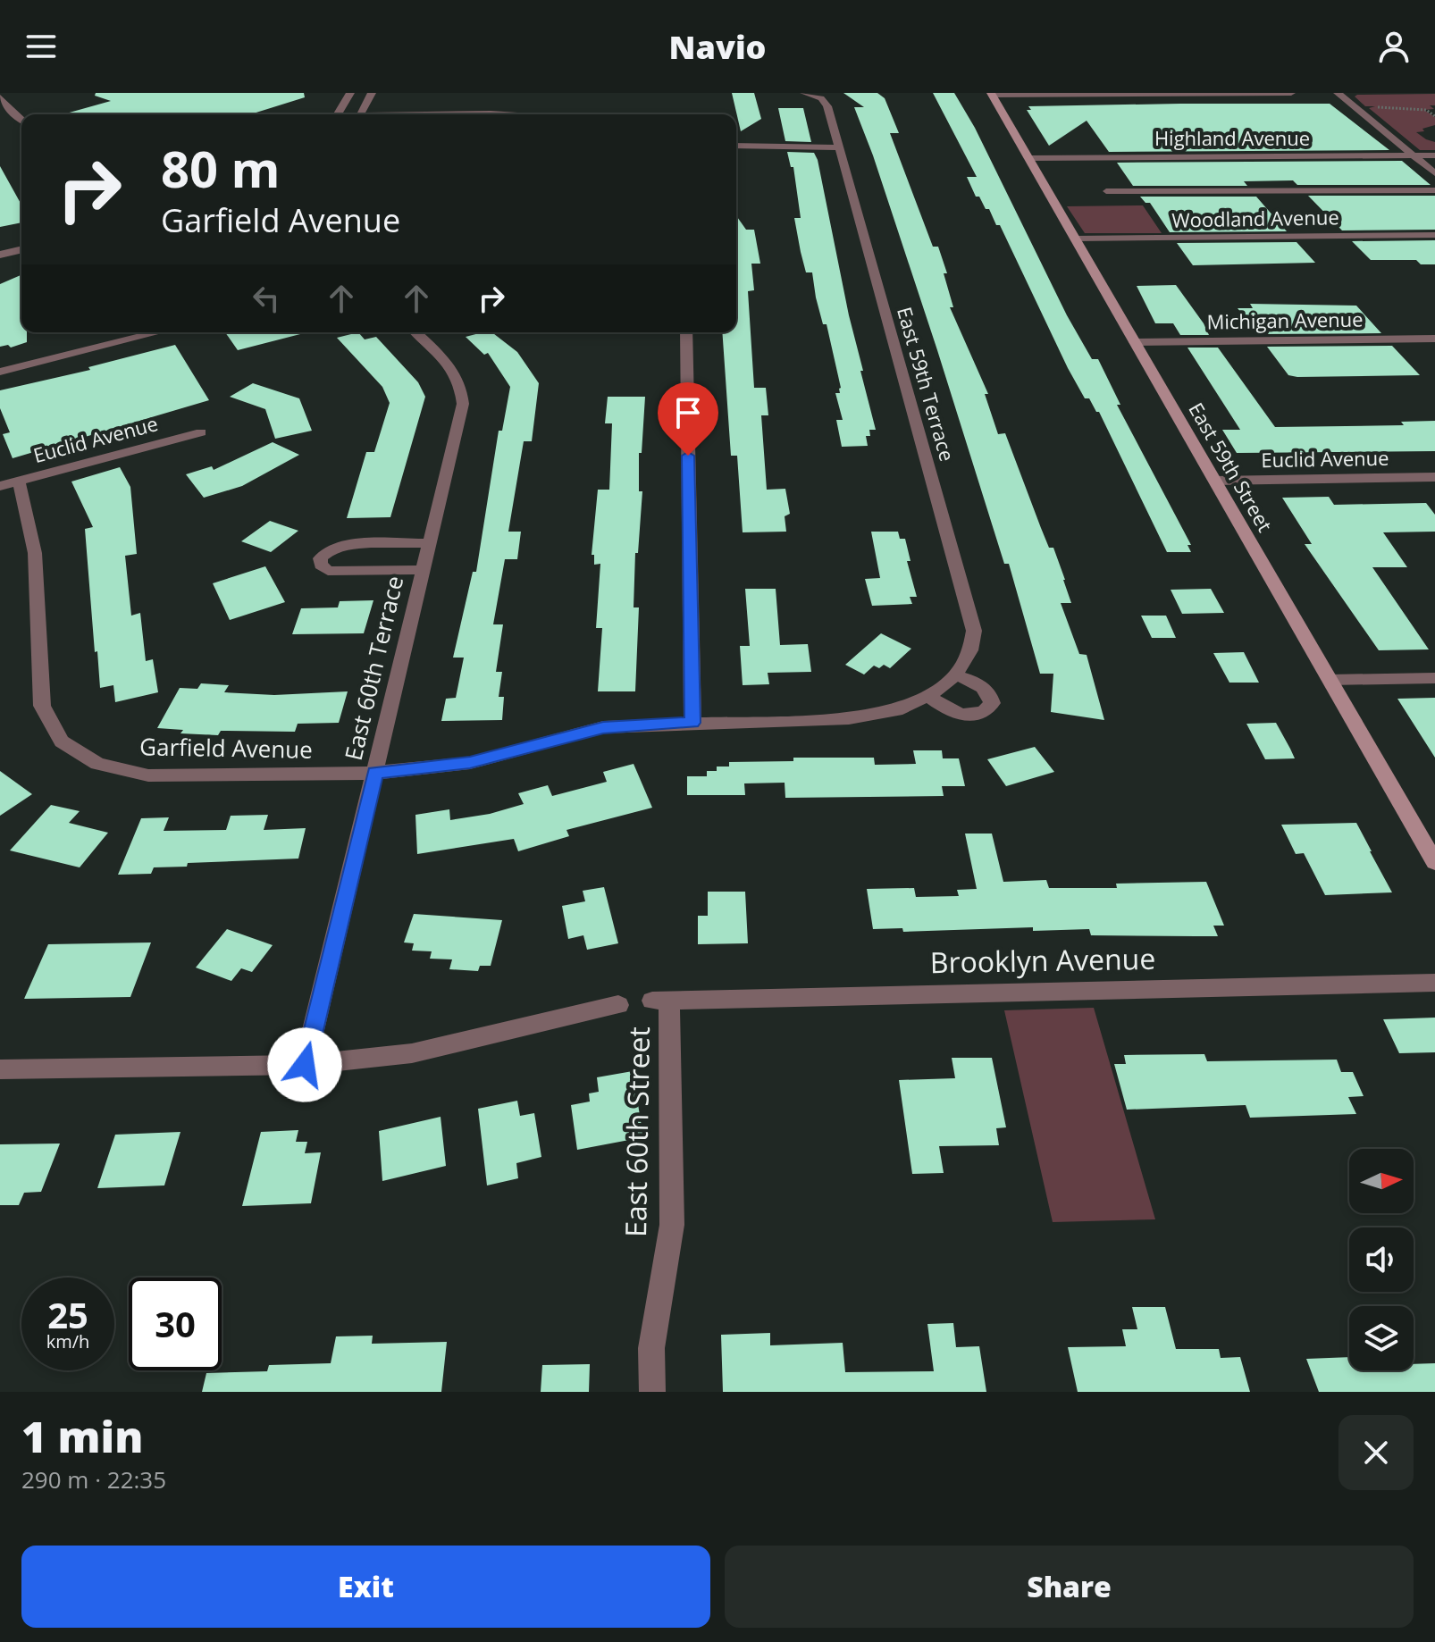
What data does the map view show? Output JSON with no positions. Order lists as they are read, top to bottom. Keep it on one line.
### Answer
{"streets":{"street":["Highland Avenue","Woodland Avenue","Michigan Avenue","East 59th Terrace","Euclid Avenue","East 59th Street","East 60th Terrace","Garfield Avenue","Brooklyn Avenue","East 60th Street"]},"crossings":[["Highland Avenue","East 59th Street"],["Woodland Avenue","East 59th Street"],["Michigan Avenue","East 59th Street"],["East 59th Terrace","Garfield Avenue"],["Euclid Avenue","East 59th Street"],["Euclid Avenue","Garfield Avenue"],["East 60th Terrace","Garfield Avenue"],["Brooklyn Avenue","East 60th Street"]],"north":"right","page":{"header":"Navio","turn":["80 m","Garfield Avenue"],"speed":"25 km/h","limit":"30","heading":["1 min","290 m · 22:35"],"buttons":["Exit","Share"]}}
